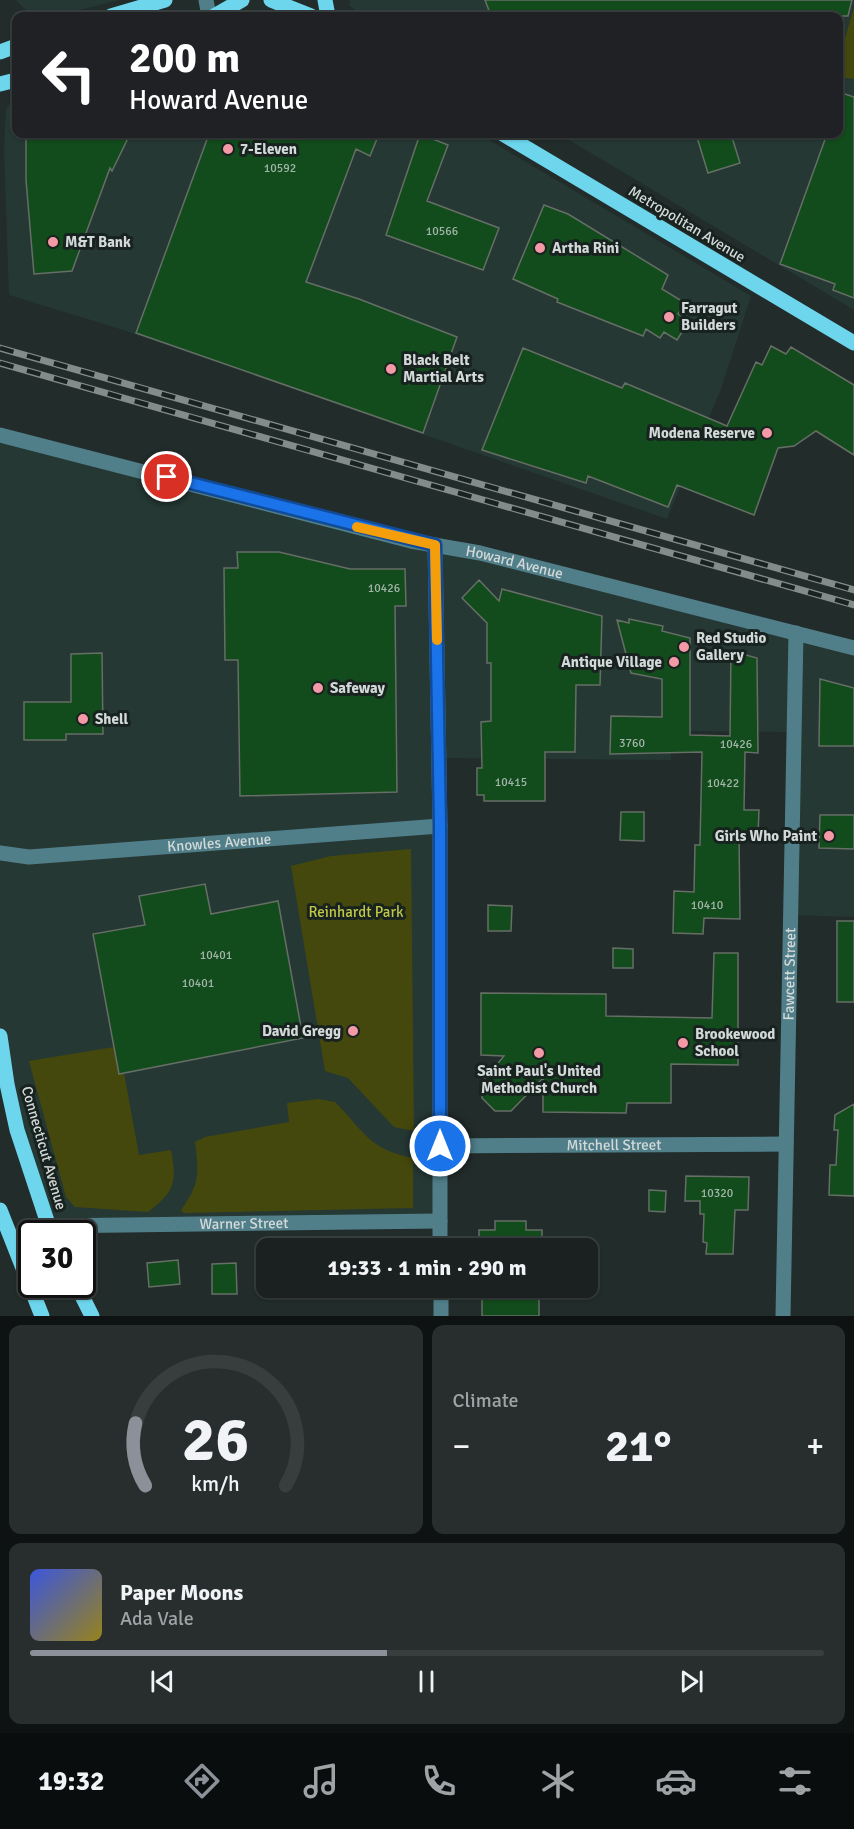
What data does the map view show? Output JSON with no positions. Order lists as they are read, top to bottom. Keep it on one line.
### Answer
{"streets":{"main road":["Metropolitan Avenue","Connecticut Avenue"],"street":["Howard Avenue","Knowles Avenue","Fawcett Street","Mitchell Street","Warner Street"]},"crossings":[["Howard Avenue","Fawcett Street"],["Fawcett Street","Mitchell Street"]],"parks":["Reinhardt Park"],"places":["7-Eleven","M&T Bank","Artha Rini","Farragut Builders","Black Belt Martial Arts","Modena Reserve","Red Studio Gallery","Antique Village","Safeway","Shell","Girls Who Paint","David Gregg","Brookewood School","Saint Paul's United Methodist Church"],"house_numbers":["10592","10566","10426","3760","10426","10415","10422","10410","10401","10401","10320"],"page":{"turn":["200 m","Howard Avenue"],"limit":"30","trip":"19:33 · 1 min · 290 m","tile":"Climate","heat":["−","21°","+"],"song":["Paper Moons","Ada Vale"],"tabs":"19:32","gauge":["26","km/h"]}}
